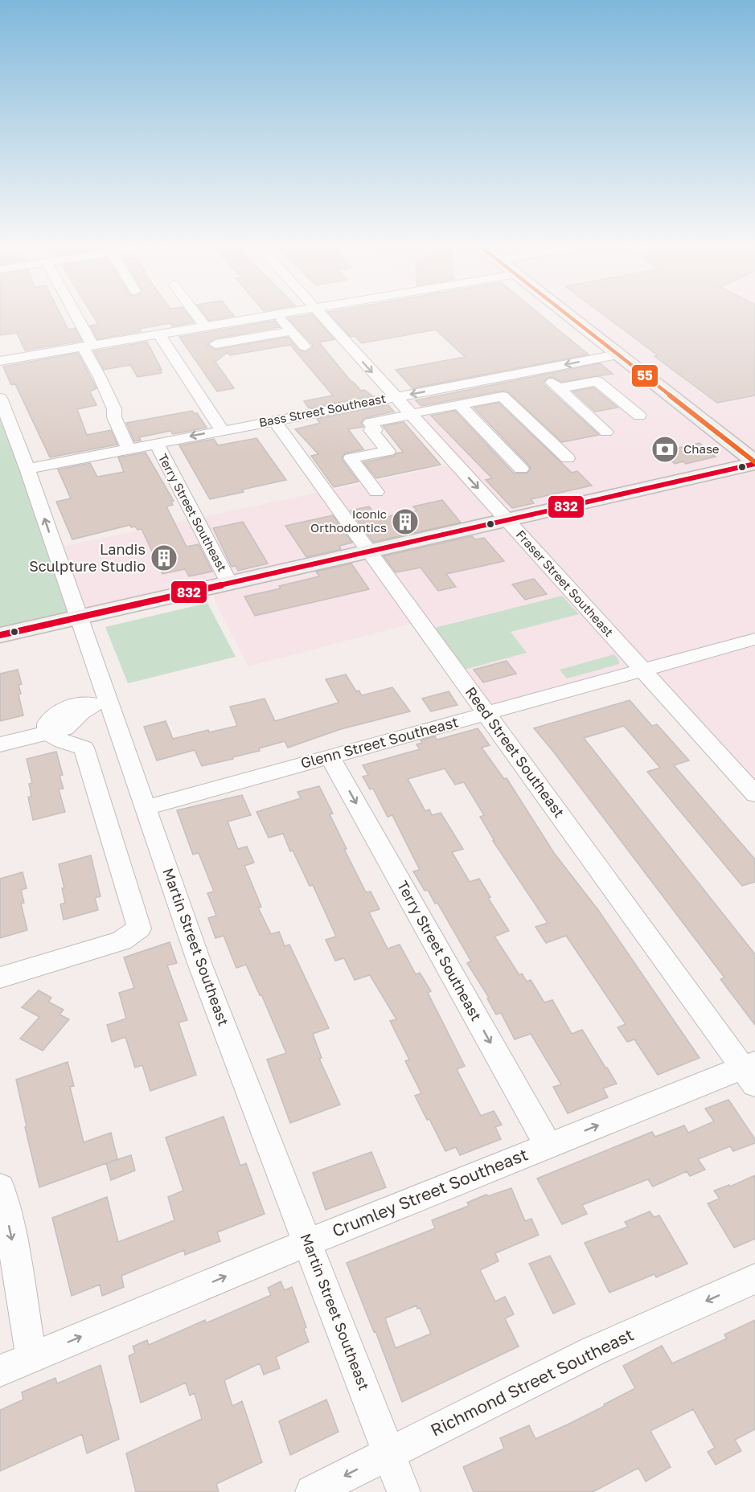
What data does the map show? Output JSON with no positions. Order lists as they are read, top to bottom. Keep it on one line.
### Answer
{"streets":{"street":["Bass Street Southeast","Terry Street Southeast","Fraser Street Southeast","Glenn Street Southeast","Reed Street Southeast","Martin Street Southeast","Crumley Street Southeast","Richmond Street Southeast"]},"crossings":[["Bass Street Southeast","Terry Street Southeast"],["Bass Street Southeast","Fraser Street Southeast"],["Bass Street Southeast","Reed Street Southeast"],["Bass Street Southeast","Martin Street Southeast"],["Terry Street Southeast","Glenn Street Southeast"],["Terry Street Southeast","Crumley Street Southeast"],["Fraser Street Southeast","Glenn Street Southeast"],["Glenn Street Southeast","Reed Street Southeast"],["Glenn Street Southeast","Martin Street Southeast"],["Reed Street Southeast","Crumley Street Southeast"],["Martin Street Southeast","Crumley Street Southeast"],["Martin Street Southeast","Richmond Street Southeast"]],"one_way":["Terry Street Southeast","Crumley Street Southeast","Richmond Street Southeast"],"places":{"bank":["Chase"],"building":["Iconic Orthodontics","Landis Sculpture Studio"]},"lines":["transit line 55","transit line 832"]}
